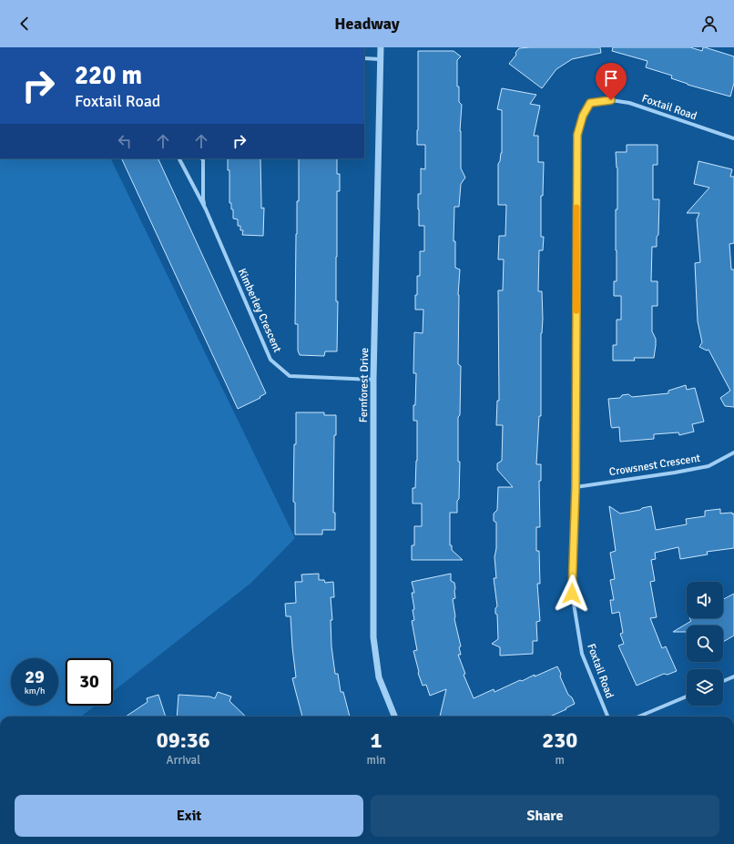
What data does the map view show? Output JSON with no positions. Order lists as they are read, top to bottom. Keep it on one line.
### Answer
{"streets":{"street":["Foxtail Road","Kimberley Crescent","Fernforest Drive","Crowsnest Crescent"]},"crossings":[["Foxtail Road","Crowsnest Crescent"],["Kimberley Crescent","Fernforest Drive"]],"page":{"header":"Headway","turn":["220 m","Foxtail Road"],"speed":"29 km/h","limit":"30","eta":["09:36","Arrival","1","min","230","m"],"buttons":["Exit","Share"]}}
